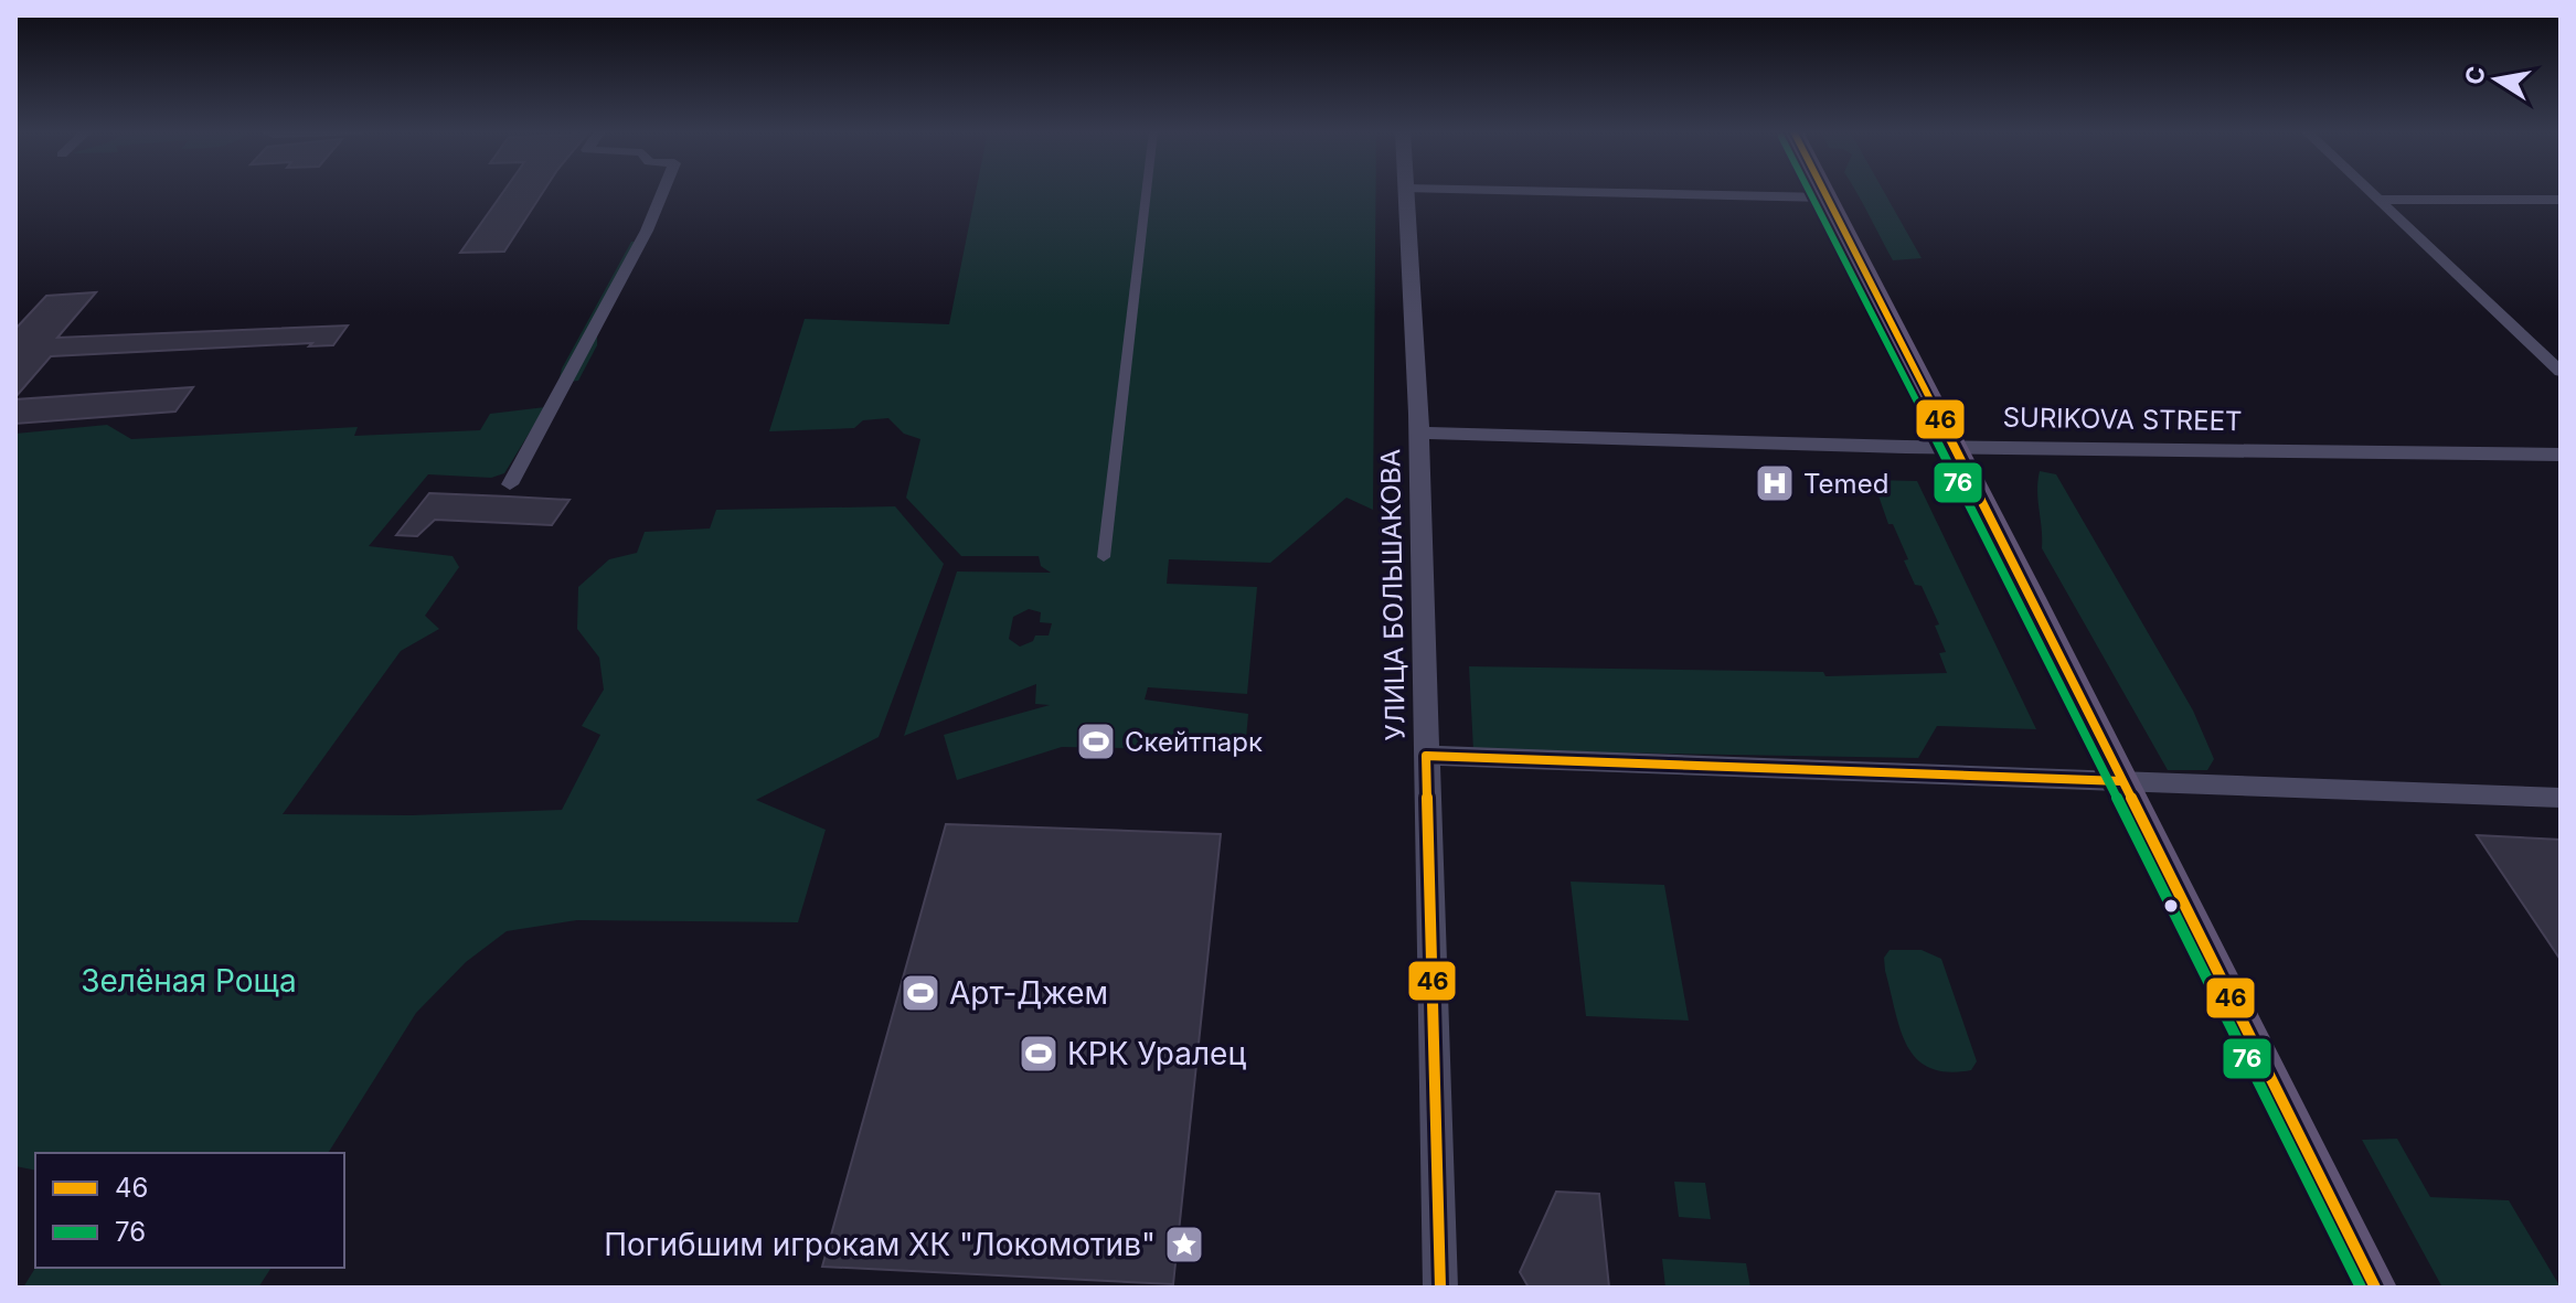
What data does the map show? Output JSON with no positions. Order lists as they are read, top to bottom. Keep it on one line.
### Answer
{"streets":{"street":["SURIKOVA STREET","УЛИЦА БОЛЬШАКОВА"]},"crossings":[["SURIKOVA STREET","УЛИЦА БОЛЬШАКОВА"]],"parks":["Зелёная Роща"],"places":{"hospital":["Temed"],"sports":["Скейтпарк","Арт-Джем","КРК Уралец"],"place":["Погибшим игрокам ХК \"Локомотив\""]},"lines":["transit line 46","transit line 76"],"legend":["46","76"],"north":"left"}
